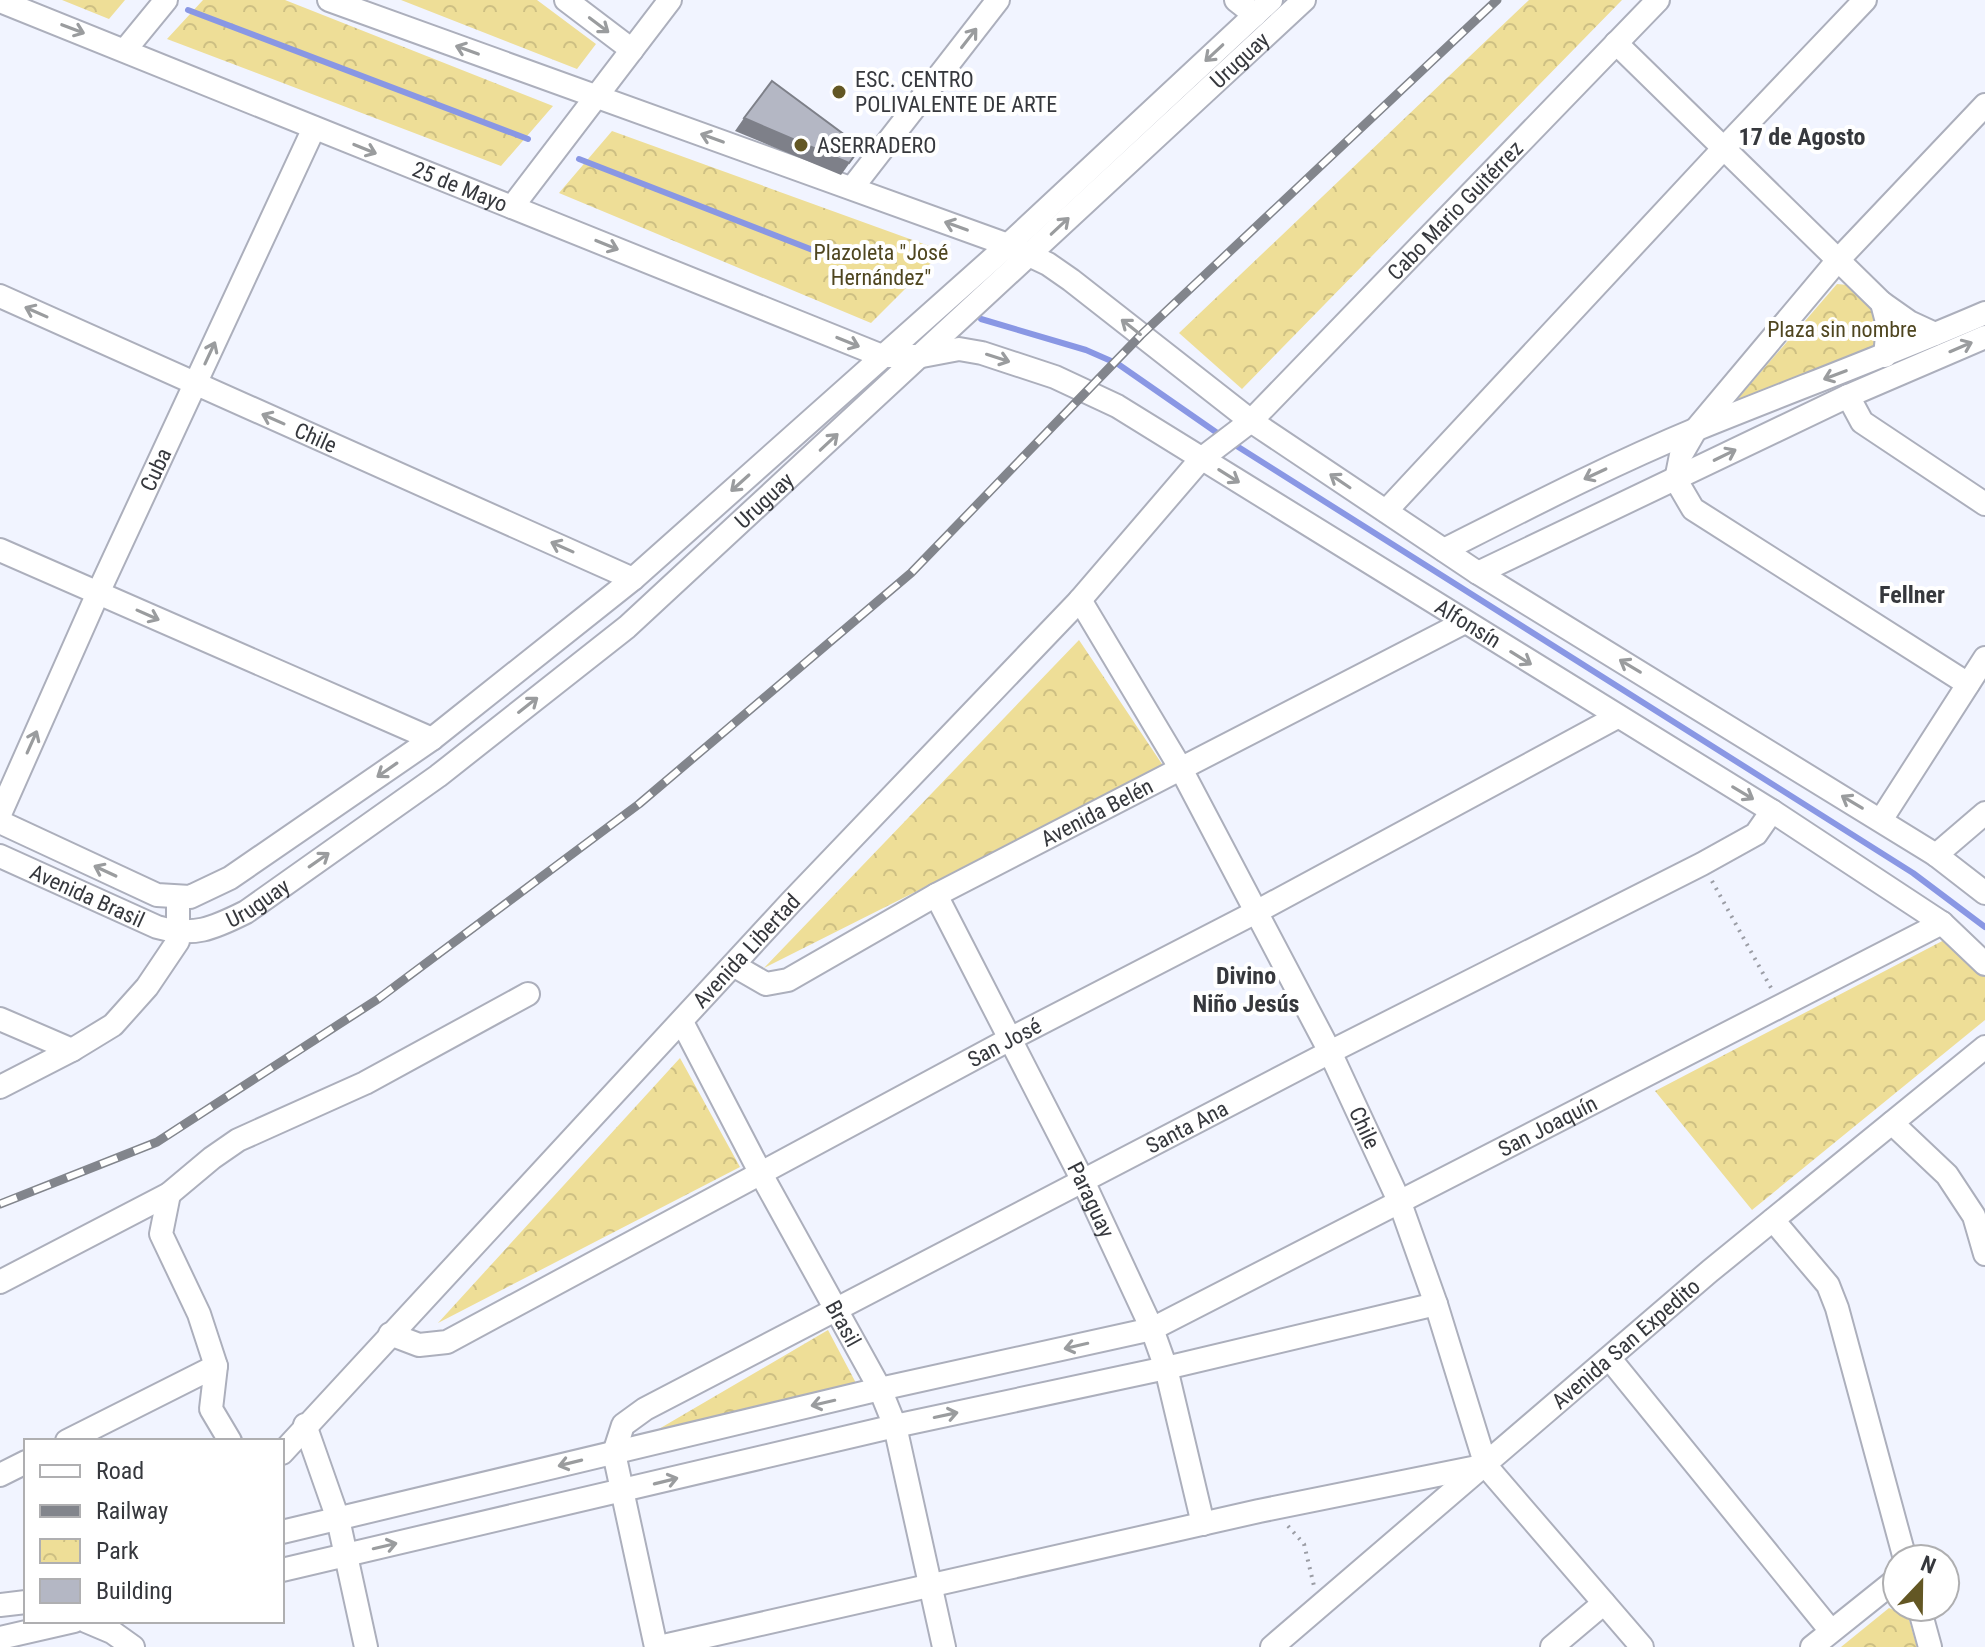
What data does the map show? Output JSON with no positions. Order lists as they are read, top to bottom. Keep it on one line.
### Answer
{"streets":{"street":["Uruguay","25 de Mayo","Cabo Mario Guitérrez","Chile","Cuba","Alfonsín","Avenida Belén","Avenida Brasil","Avenida Libertad","San José","Santa Ana","San Joaquín","Paraguay","Brasil","Avenida San Expedito"]},"crossings":[["Uruguay","25 de Mayo"],["Uruguay","Chile"],["Uruguay","Alfonsín"],["Uruguay","Avenida Brasil"],["25 de Mayo","Cuba"],["25 de Mayo","Alfonsín"],["Cabo Mario Guitérrez","Alfonsín"],["Cabo Mario Guitérrez","Avenida Libertad"],["Chile","Cuba"],["Chile","Avenida Belén"],["Chile","Avenida Libertad"],["Chile","San José"],["Chile","Santa Ana"],["Chile","San Joaquín"],["Chile","Avenida San Expedito"],["Alfonsín","Avenida Belén"],["Alfonsín","Avenida Libertad"],["Alfonsín","San José"],["Alfonsín","Santa Ana"],["Alfonsín","San Joaquín"],["Avenida Belén","Avenida Libertad"],["Avenida Belén","Paraguay"],["Avenida Libertad","San José"],["Avenida Libertad","Brasil"],["San José","Paraguay"],["San José","Brasil"],["Santa Ana","San Joaquín"],["Santa Ana","Paraguay"],["Santa Ana","Brasil"],["San Joaquín","Paraguay"],["San Joaquín","Brasil"]],"one_way":["Chile","Cuba"],"districts":["17 de Agosto","Fellner","Divino Niño Jesús"],"parks":["Plazoleta \"José Hernández\"","Plaza sin nombre"],"places":["ESC. CENTRO POLIVALENTE DE ARTE","ASERRADERO"],"legend":["Road","Railway","Park","Building"],"north":"top"}
